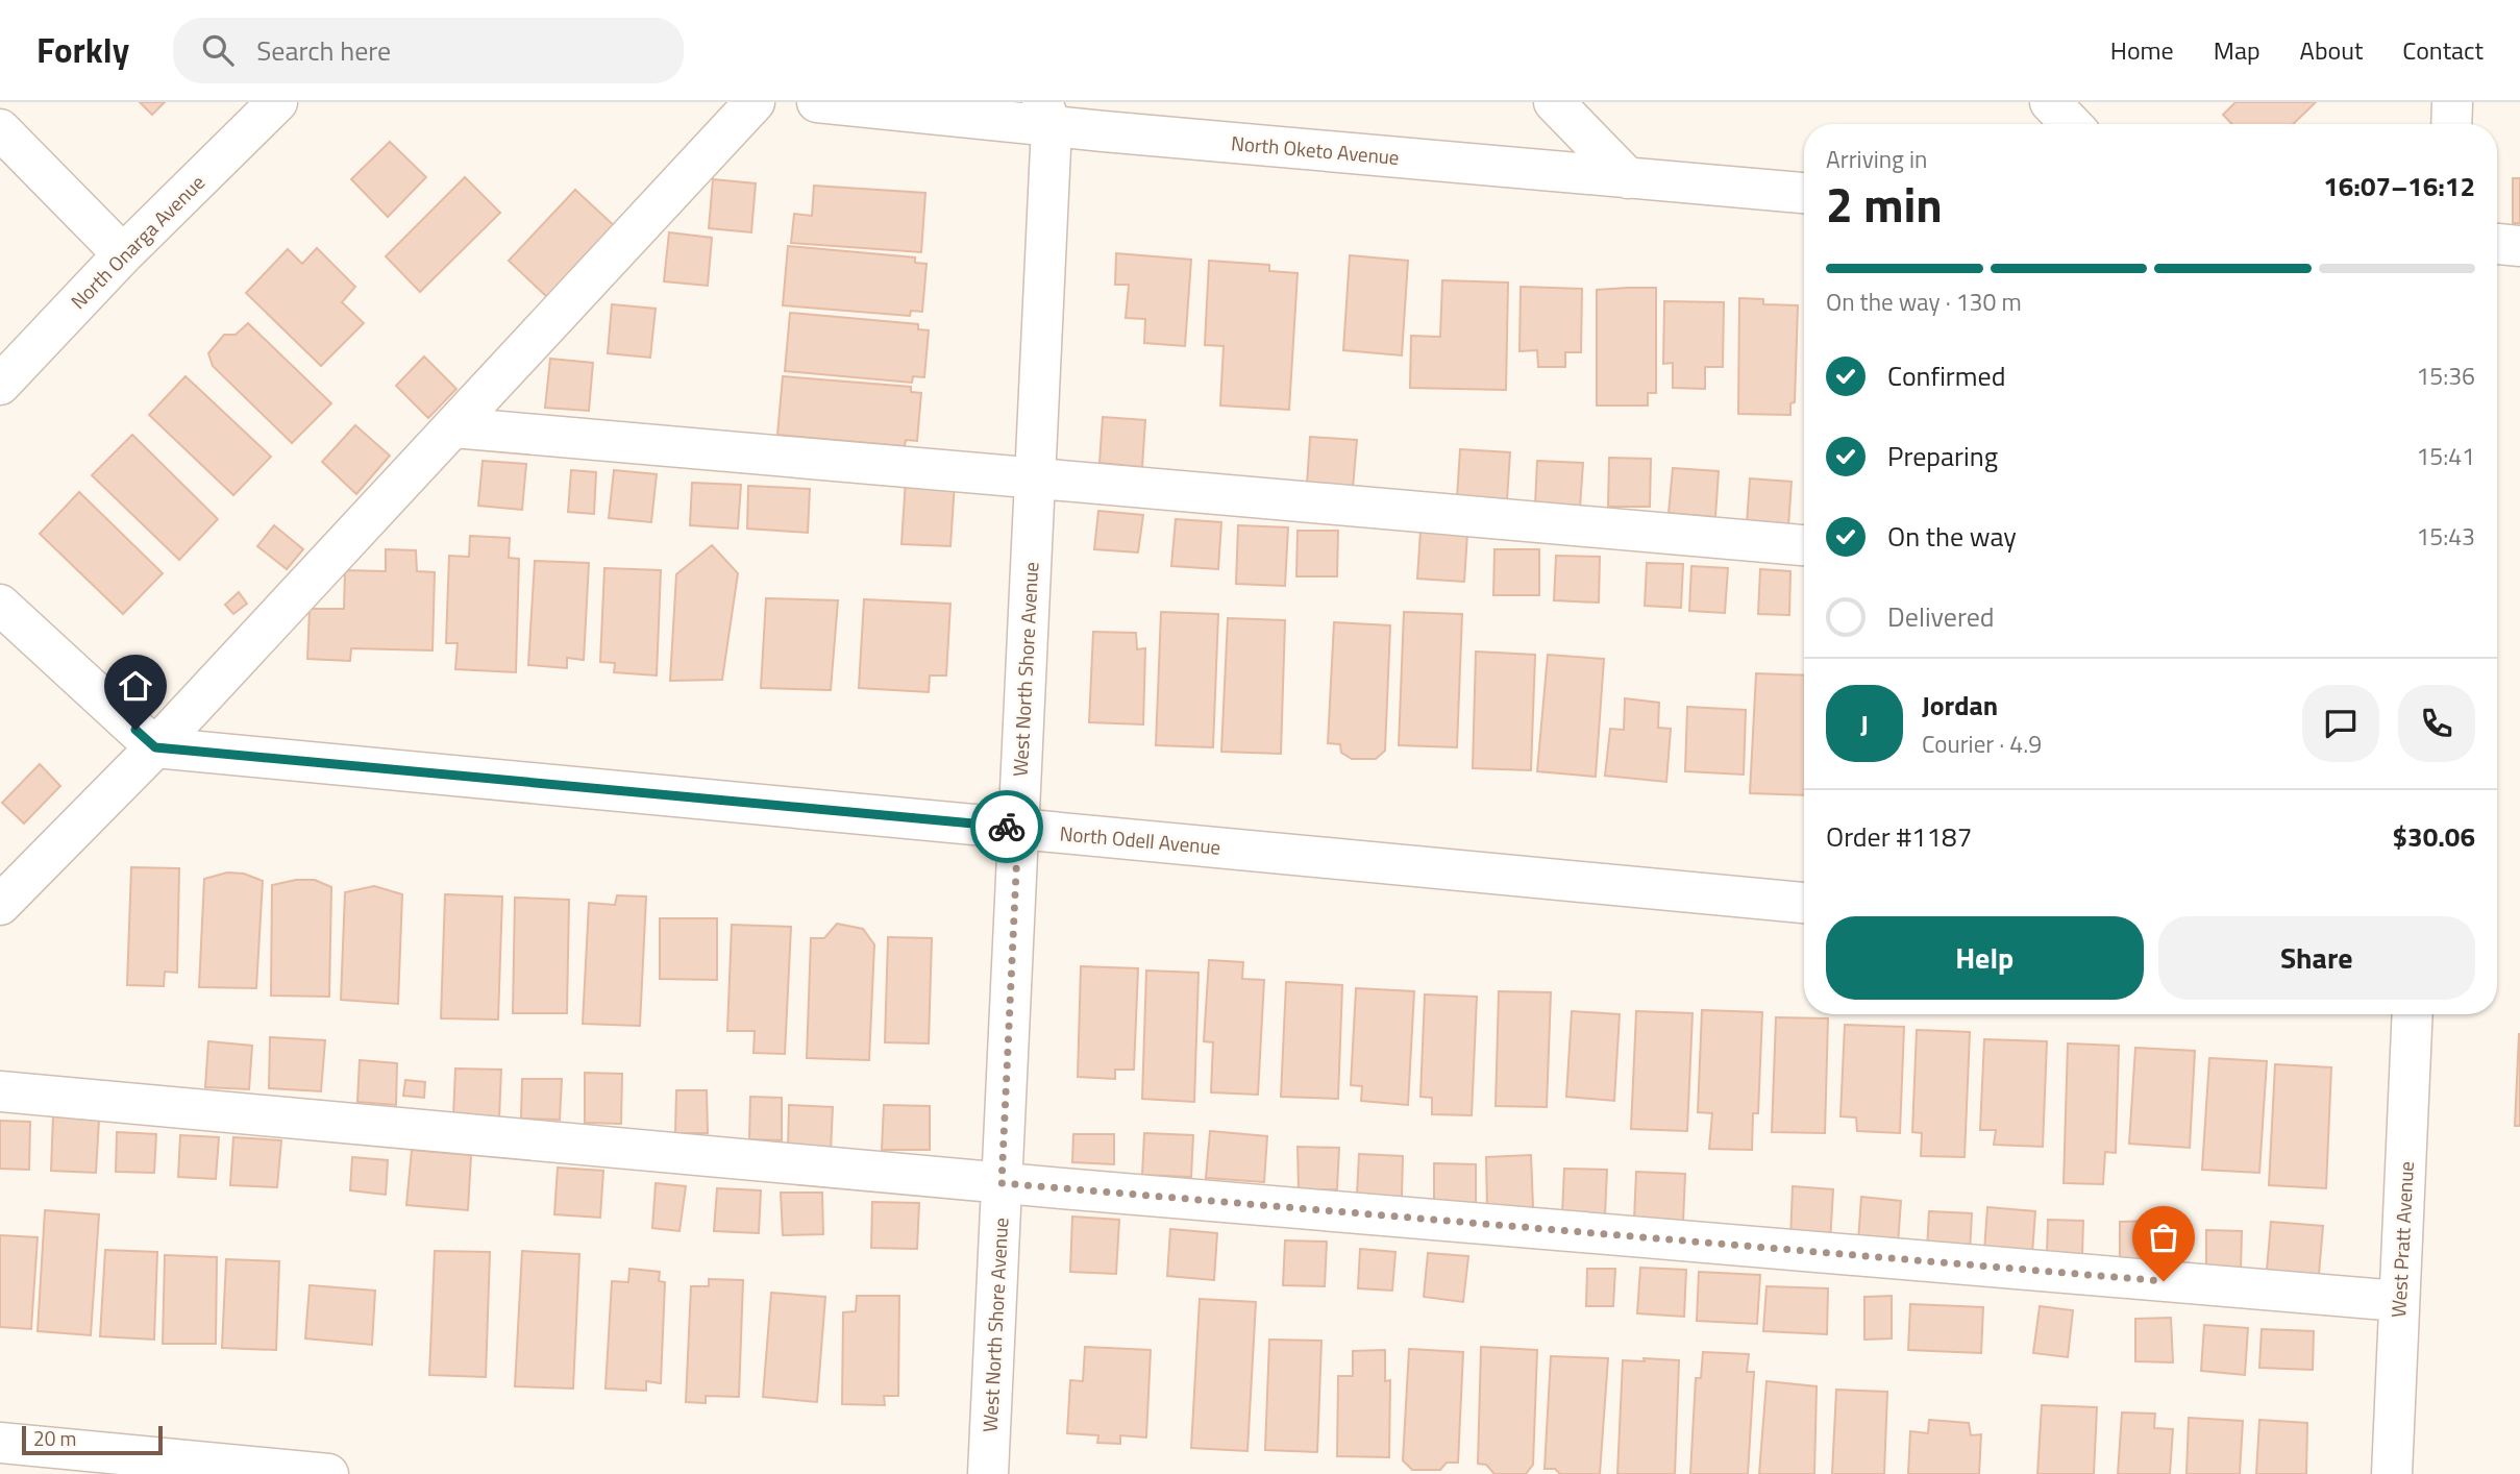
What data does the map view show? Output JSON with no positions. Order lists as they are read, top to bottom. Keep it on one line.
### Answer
{"streets":{"street":["North Oketo Avenue","North Onarga Avenue","West North Shore Avenue","North Odell Avenue","West Pratt Avenue"]},"crossings":[["North Oketo Avenue","West North Shore Avenue"],["West North Shore Avenue","North Odell Avenue"]],"scale_bar":"20 m","page":{"header":"Forkly","search":"Search here","nav":["Home","Map","About","Contact"],"heading":["2 min","Arriving in","16:07–16:12"],"panel":["Jordan","Courier · 4.9","Order #1187","$30.06"],"bar":"On the way · 130 m","list":[["Confirmed","15:36"],["Preparing","15:41"],["On the way","15:43"],"Delivered"],"round":"J","buttons":["Help","Share"],"scale":"20 m"}}
